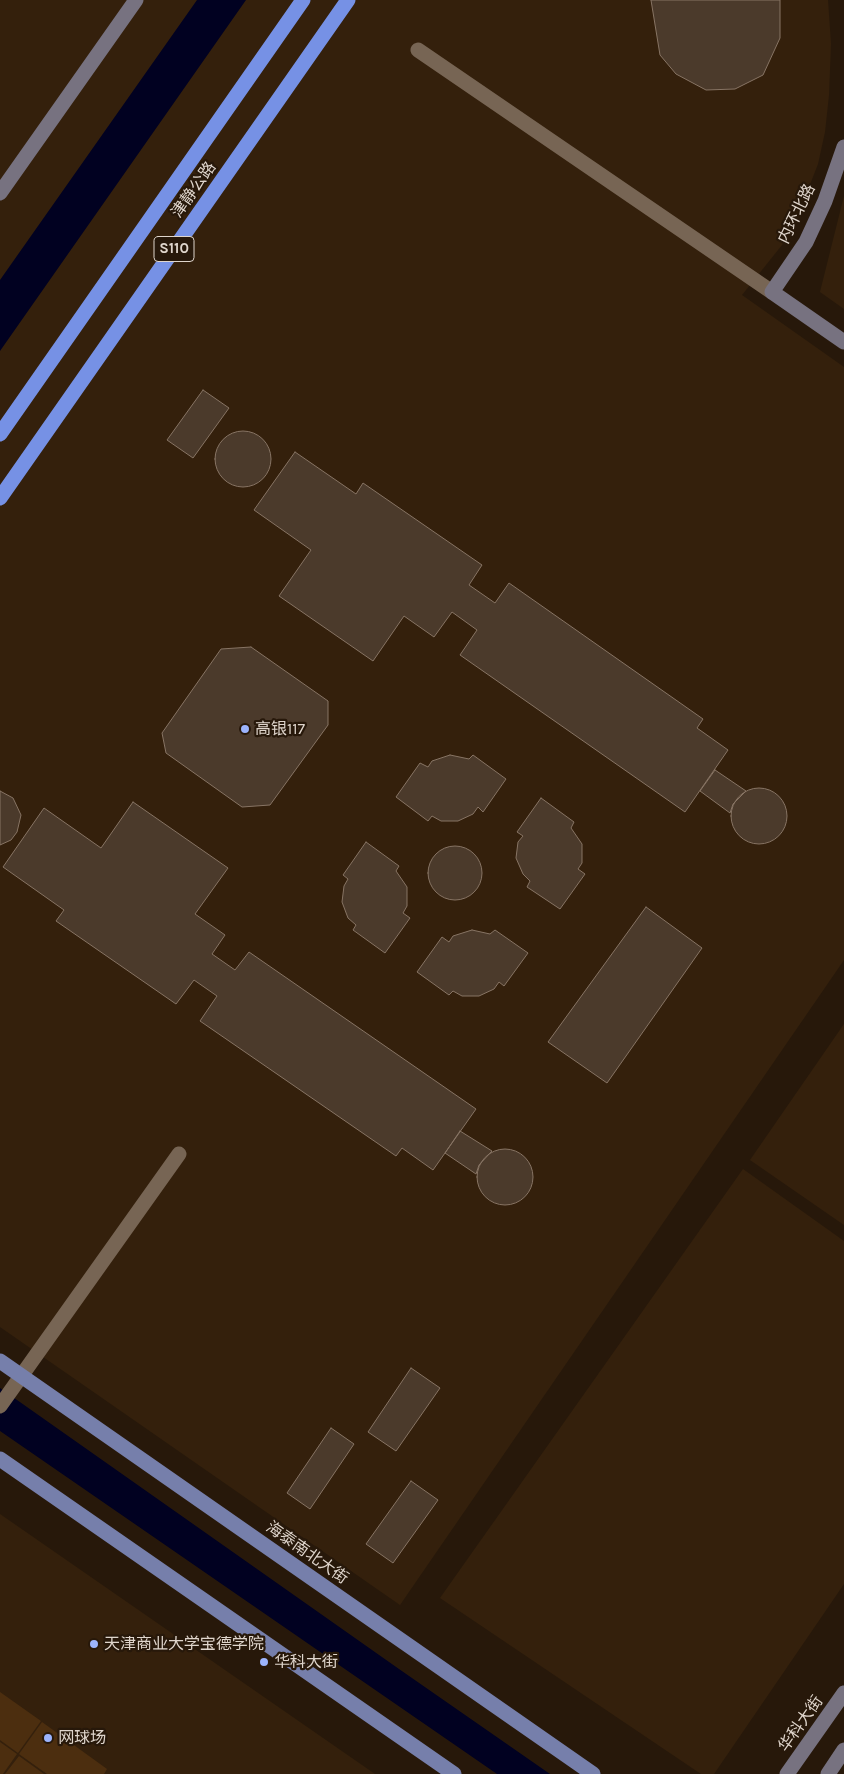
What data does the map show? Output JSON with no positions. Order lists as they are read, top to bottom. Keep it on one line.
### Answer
{"streets":{"highway":["津静公路","S110"],"main road":["内环北路","海泰南北大街","华科大街"]},"places":["高银117","天津商业大学宝德学院","华科大街","网球场"]}
